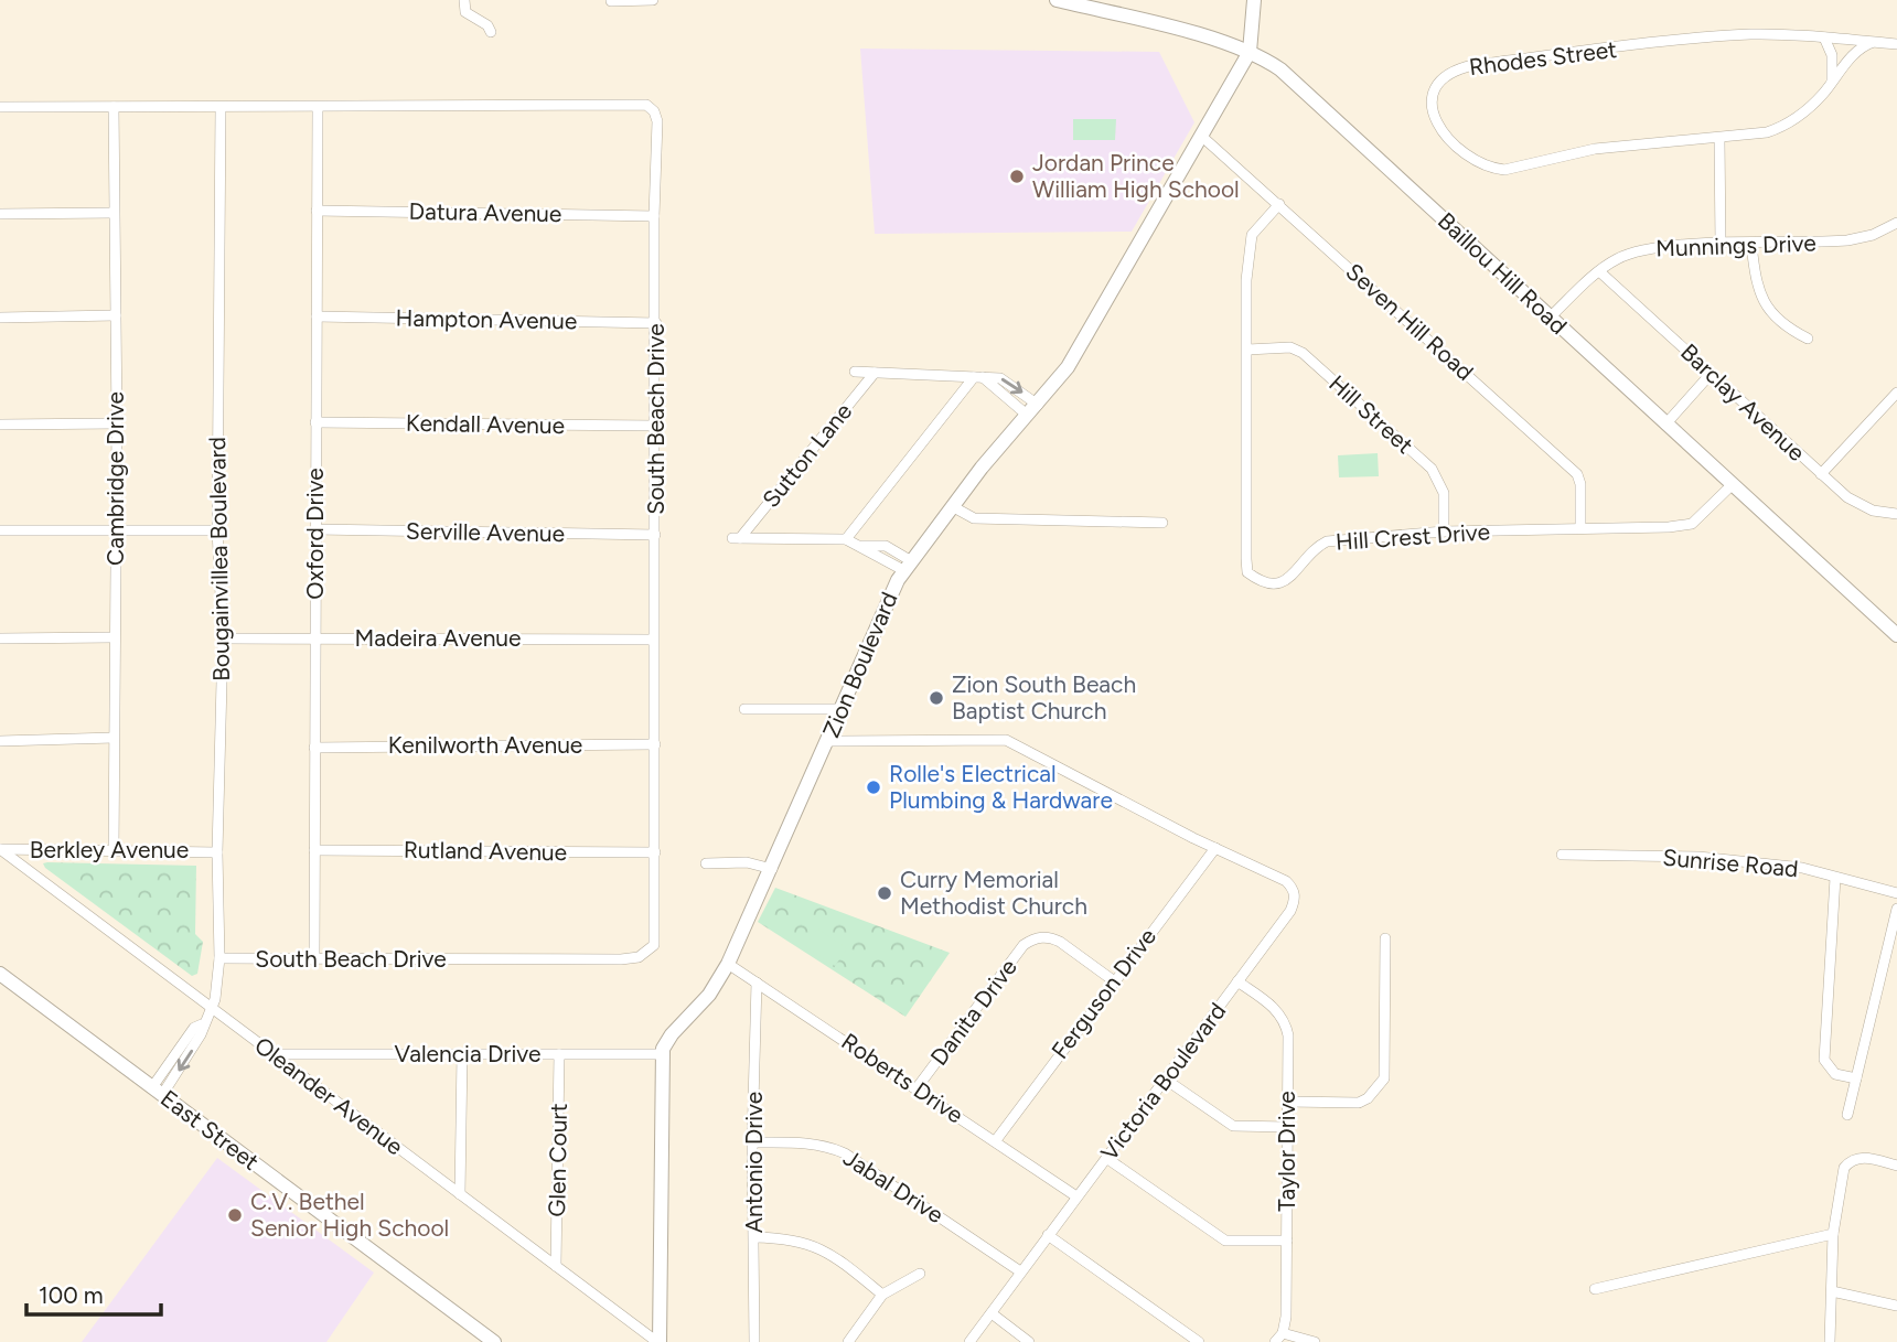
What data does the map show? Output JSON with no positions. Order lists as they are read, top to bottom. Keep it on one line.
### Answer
{"streets":{"main road":["Baillou Hill Road","Zion Boulevard","East Street"],"street":["Rhodes Street","Datura Avenue","Munnings Drive","Hampton Avenue","Seven Hill Road","Barclay Avenue","Hill Street","South Beach Drive","Kendall Avenue","Sutton Lane","Cambridge Drive","Serville Avenue","Oxford Drive","Hill Crest Drive","Bougainvillea Boulevard","Madeira Avenue","Kenilworth Avenue","Berkley Avenue","Rutland Avenue","Sunrise Road","Ferguson Drive","Danita Drive","Valencia Drive","Roberts Drive","Victoria Boulevard","Oleander Avenue","Taylor Drive","Glen Court","Antonio Drive","Jabal Drive"]},"crossings":[["Datura Avenue","South Beach Drive"],["Datura Avenue","Oxford Drive"],["Munnings Drive","Baillou Hill Road"],["Munnings Drive","Barclay Avenue"],["Baillou Hill Road","Hill Crest Drive"],["Baillou Hill Road","Zion Boulevard"],["Hampton Avenue","South Beach Drive"],["Hampton Avenue","Oxford Drive"],["Seven Hill Road","Hill Crest Drive"],["Seven Hill Road","Zion Boulevard"],["Hill Street","Hill Crest Drive"],["South Beach Drive","Kendall Avenue"],["South Beach Drive","Cambridge Drive"],["South Beach Drive","Serville Avenue"],["South Beach Drive","Oxford Drive"],["South Beach Drive","Bougainvillea Boulevard"],["South Beach Drive","Madeira Avenue"],["South Beach Drive","Kenilworth Avenue"],["South Beach Drive","Rutland Avenue"],["Kendall Avenue","Oxford Drive"],["Cambridge Drive","Berkley Avenue"],["Serville Avenue","Oxford Drive"],["Oxford Drive","Madeira Avenue"],["Oxford Drive","Kenilworth Avenue"],["Oxford Drive","Rutland Avenue"],["Bougainvillea Boulevard","Madeira Avenue"],["Bougainvillea Boulevard","Berkley Avenue"],["Bougainvillea Boulevard","Oleander Avenue"],["Bougainvillea Boulevard","East Street"],["Zion Boulevard","Valencia Drive"],["Zion Boulevard","Roberts Drive"],["Berkley Avenue","Oleander Avenue"],["Ferguson Drive","Danita Drive"],["Ferguson Drive","Roberts Drive"],["Ferguson Drive","Victoria Boulevard"],["Danita Drive","Roberts Drive"],["Valencia Drive","Oleander Avenue"],["Valencia Drive","Glen Court"],["Roberts Drive","Victoria Boulevard"],["Roberts Drive","Antonio Drive"],["Victoria Boulevard","Taylor Drive"],["Victoria Boulevard","Jabal Drive"],["Oleander Avenue","Glen Court"],["Antonio Drive","Jabal Drive"]],"places":["Jordan Prince William High School","Zion South Beach Baptist Church","Rolle's Electrical Plumbing & Hardware","Curry Memorial Methodist Church","C.V. Bethel Senior High School"],"scale_bar":"100 m"}
